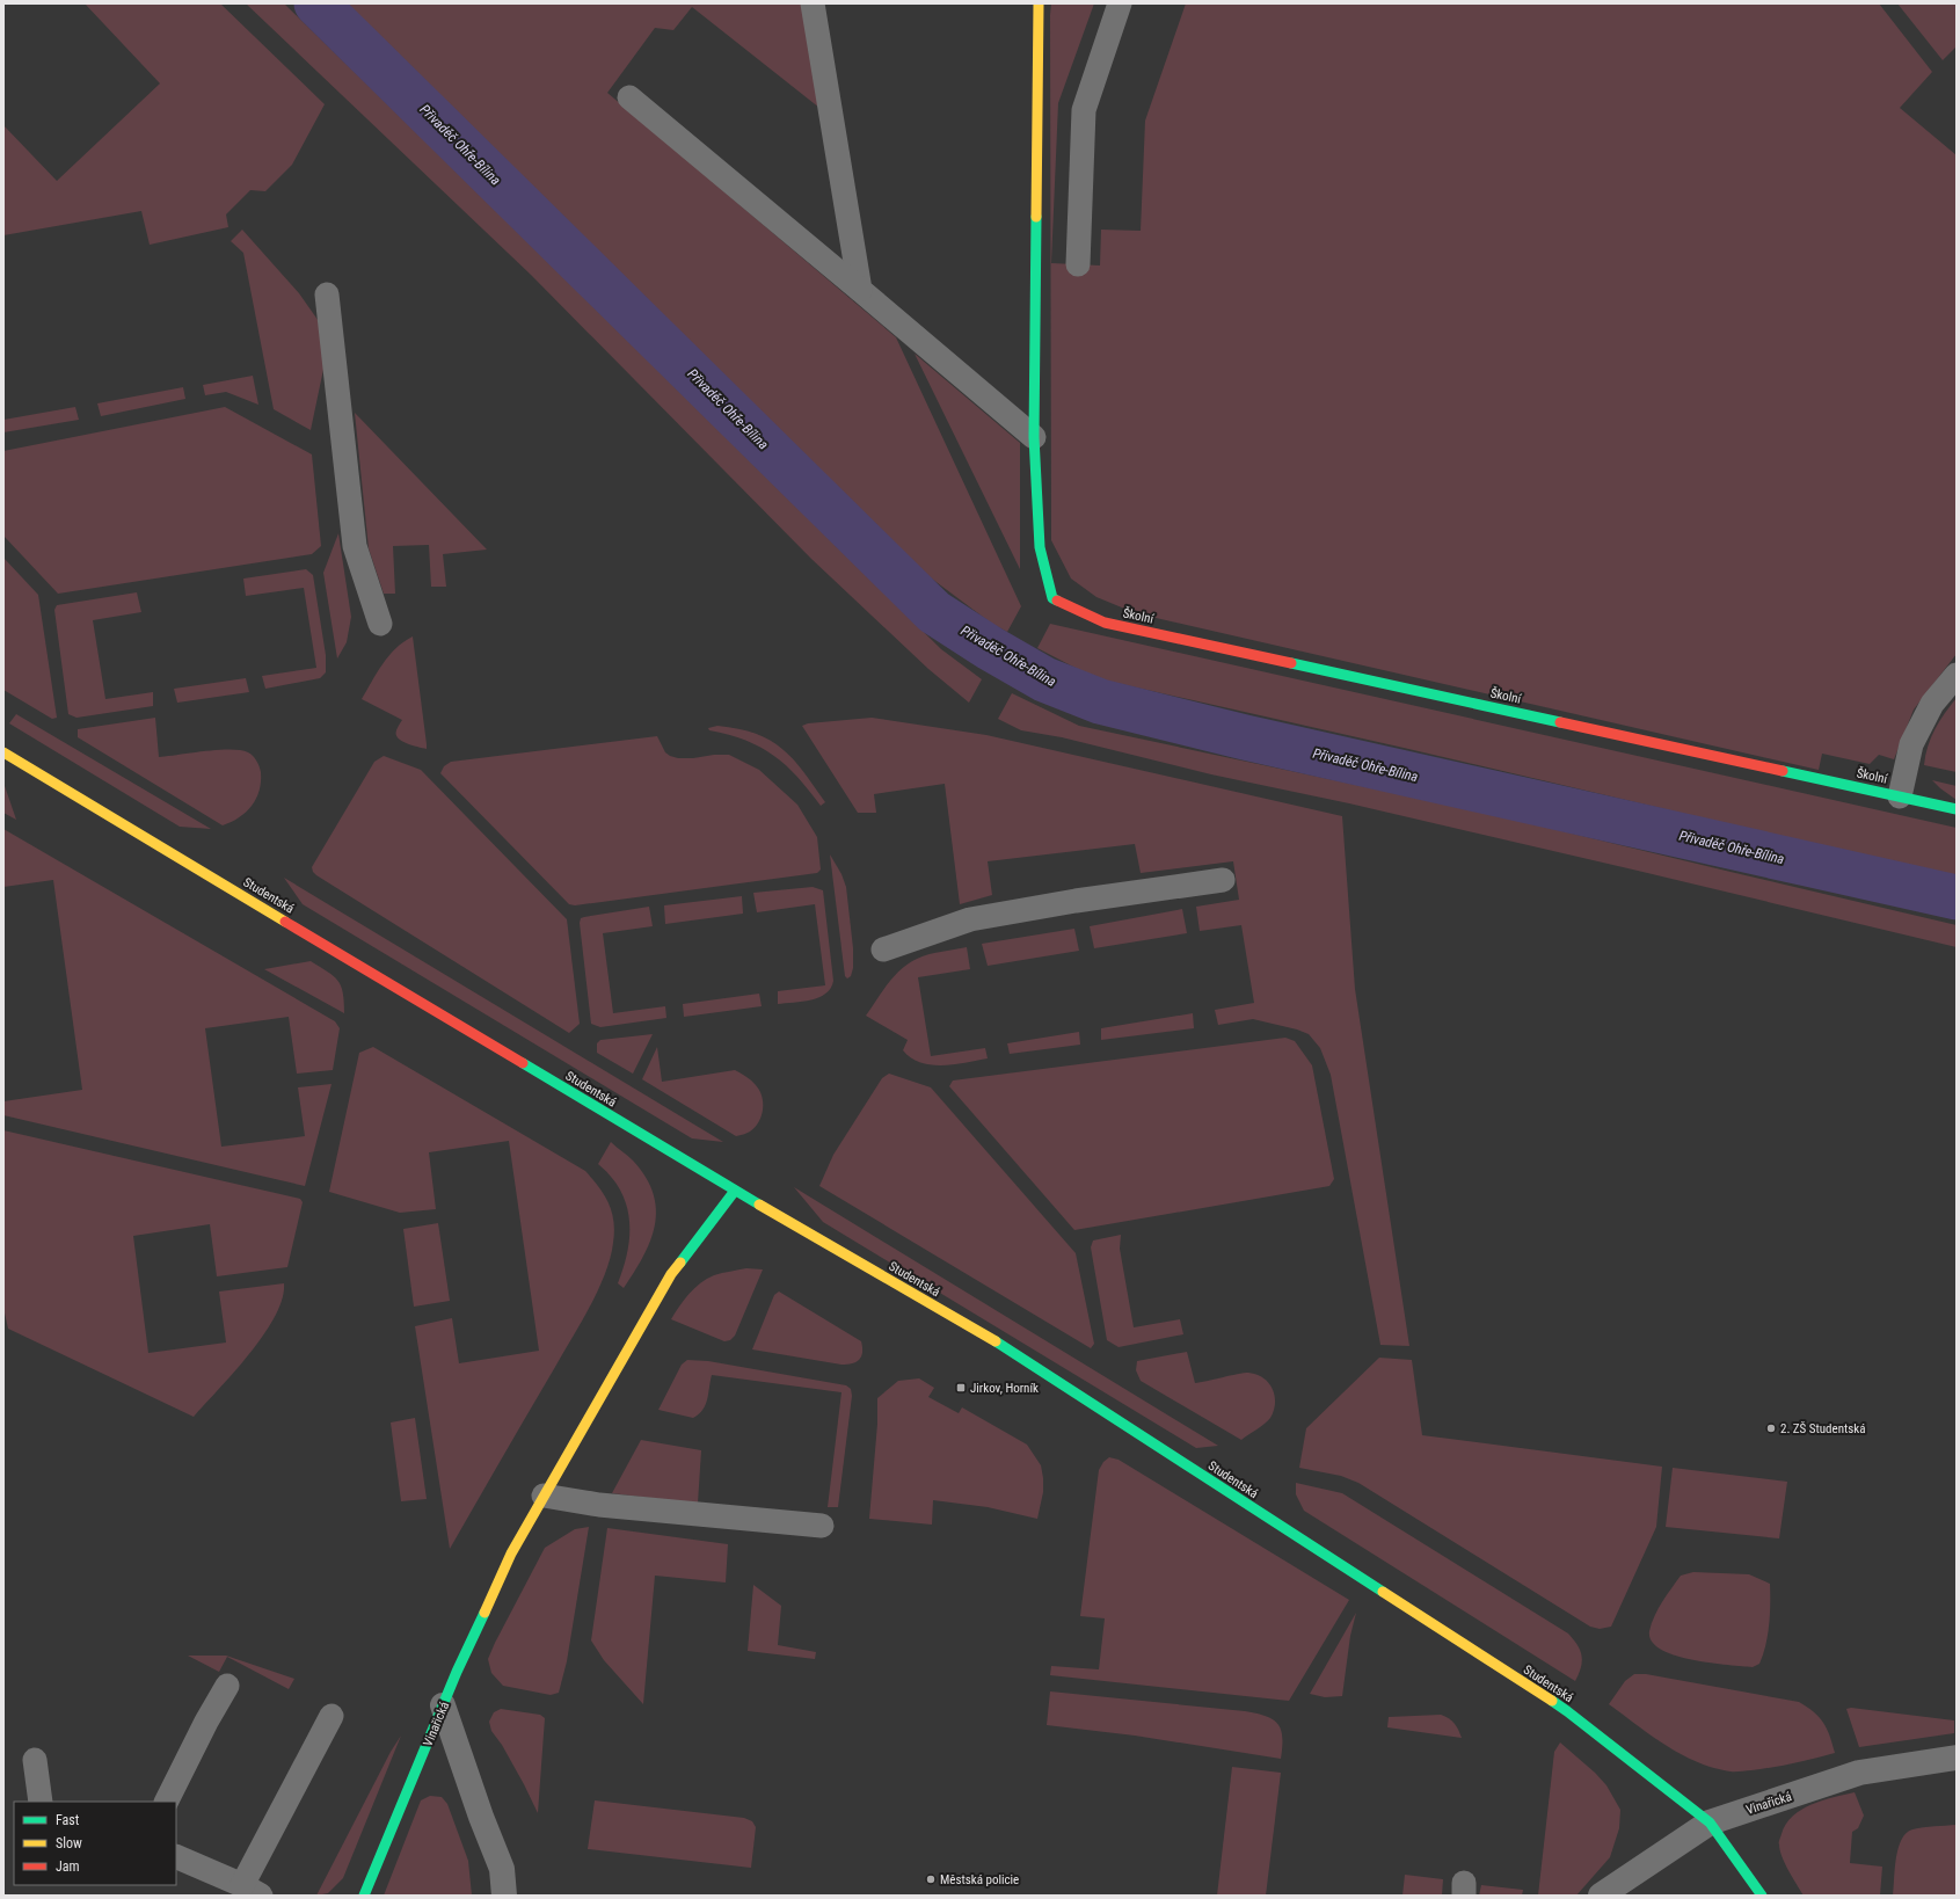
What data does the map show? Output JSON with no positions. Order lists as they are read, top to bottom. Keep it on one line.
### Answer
{"streets":{"street":["Školní","Studentská","Vinařická"]},"crossings":[["Studentská","Vinařická"]],"water":["Přivaděč Ohře-Bílina"],"places":{"transit":["Jirkov, Horník"],"other":["2. ZŠ Studentská","Městská policie"]},"legend":["Fast","Slow","Jam"]}
